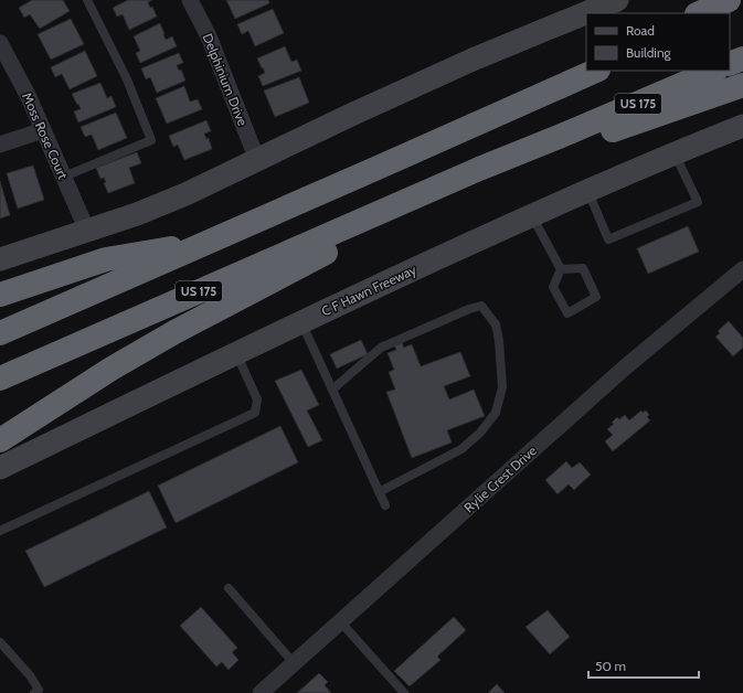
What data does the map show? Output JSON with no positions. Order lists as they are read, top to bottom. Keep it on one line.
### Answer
{"streets":{"highway":["US 175"],"main road":["C F Hawn Freeway"],"street":["Delphinium Drive","Moss Rose Court","Rylie Crest Drive"]},"legend":["Road","Building"],"scale_bar":"50 m"}
